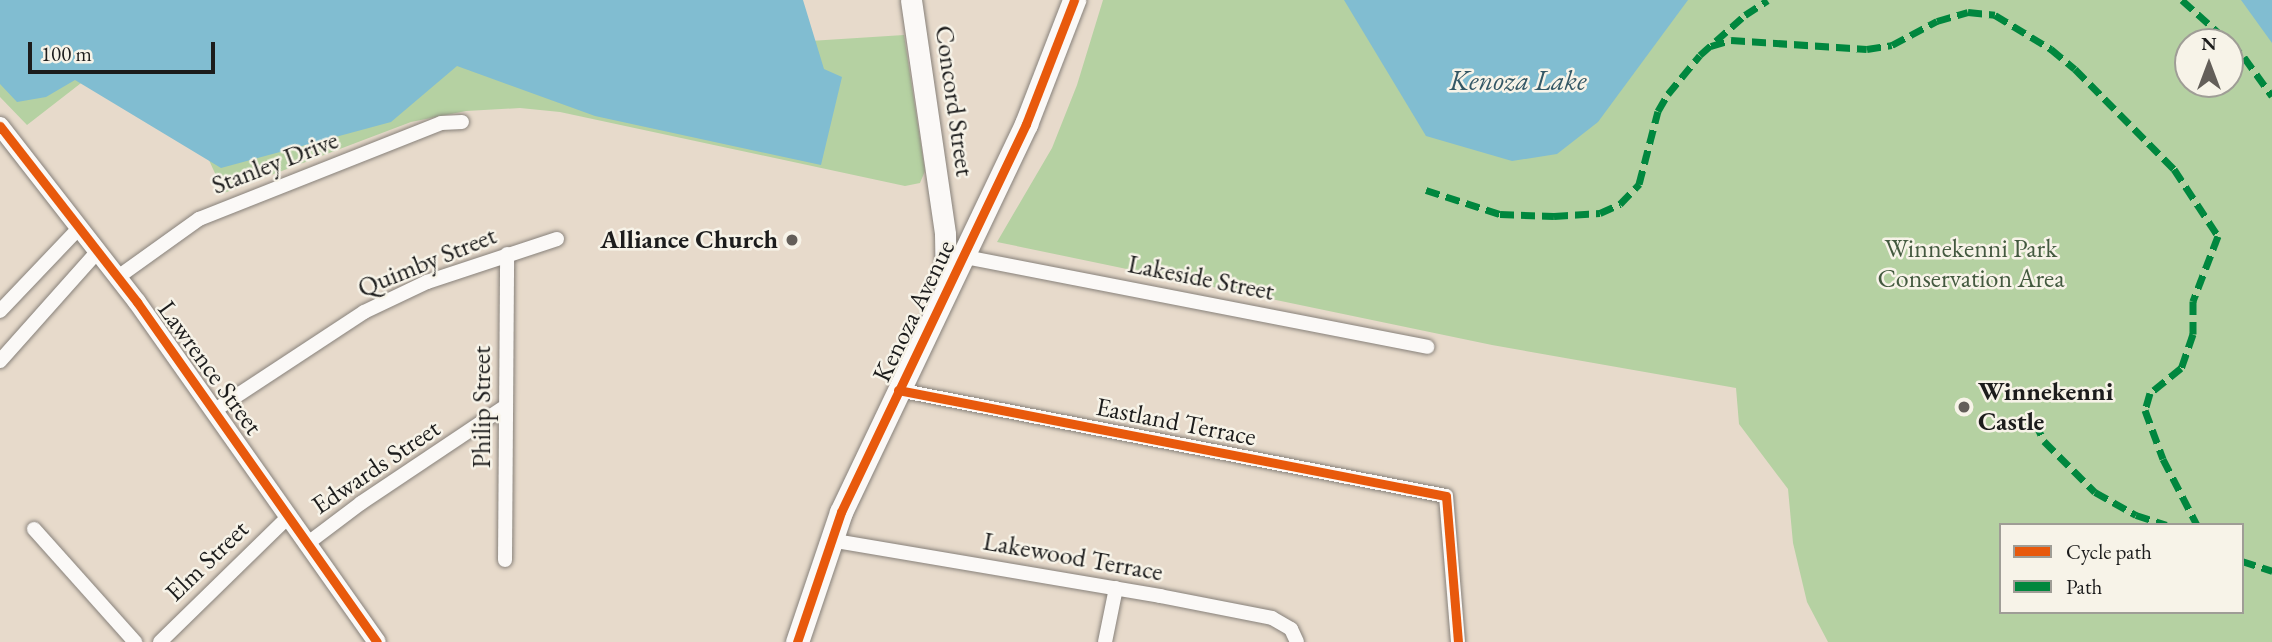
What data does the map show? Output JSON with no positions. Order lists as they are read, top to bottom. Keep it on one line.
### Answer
{"streets":{"main road":["Concord Street","Kenoza Avenue"],"street":["Stanley Drive","Quimby Street","Lakeside Street","Lawrence Street","Philip Street","Eastland Terrace","Edwards Street","Lakewood Terrace","Elm Street"]},"crossings":[["Concord Street","Kenoza Avenue"],["Stanley Drive","Lawrence Street"],["Quimby Street","Lawrence Street"],["Quimby Street","Philip Street"],["Lakeside Street","Kenoza Avenue"],["Kenoza Avenue","Eastland Terrace"],["Kenoza Avenue","Lakewood Terrace"],["Lawrence Street","Edwards Street"],["Lawrence Street","Elm Street"],["Philip Street","Edwards Street"]],"water":["Kenoza Lake"],"parks":["Winnekenni Park Conservation Area"],"places":["Alliance Church","Winnekenni Castle"],"legend":["Cycle path","Path"],"scale_bar":"100 m","north":"top"}
